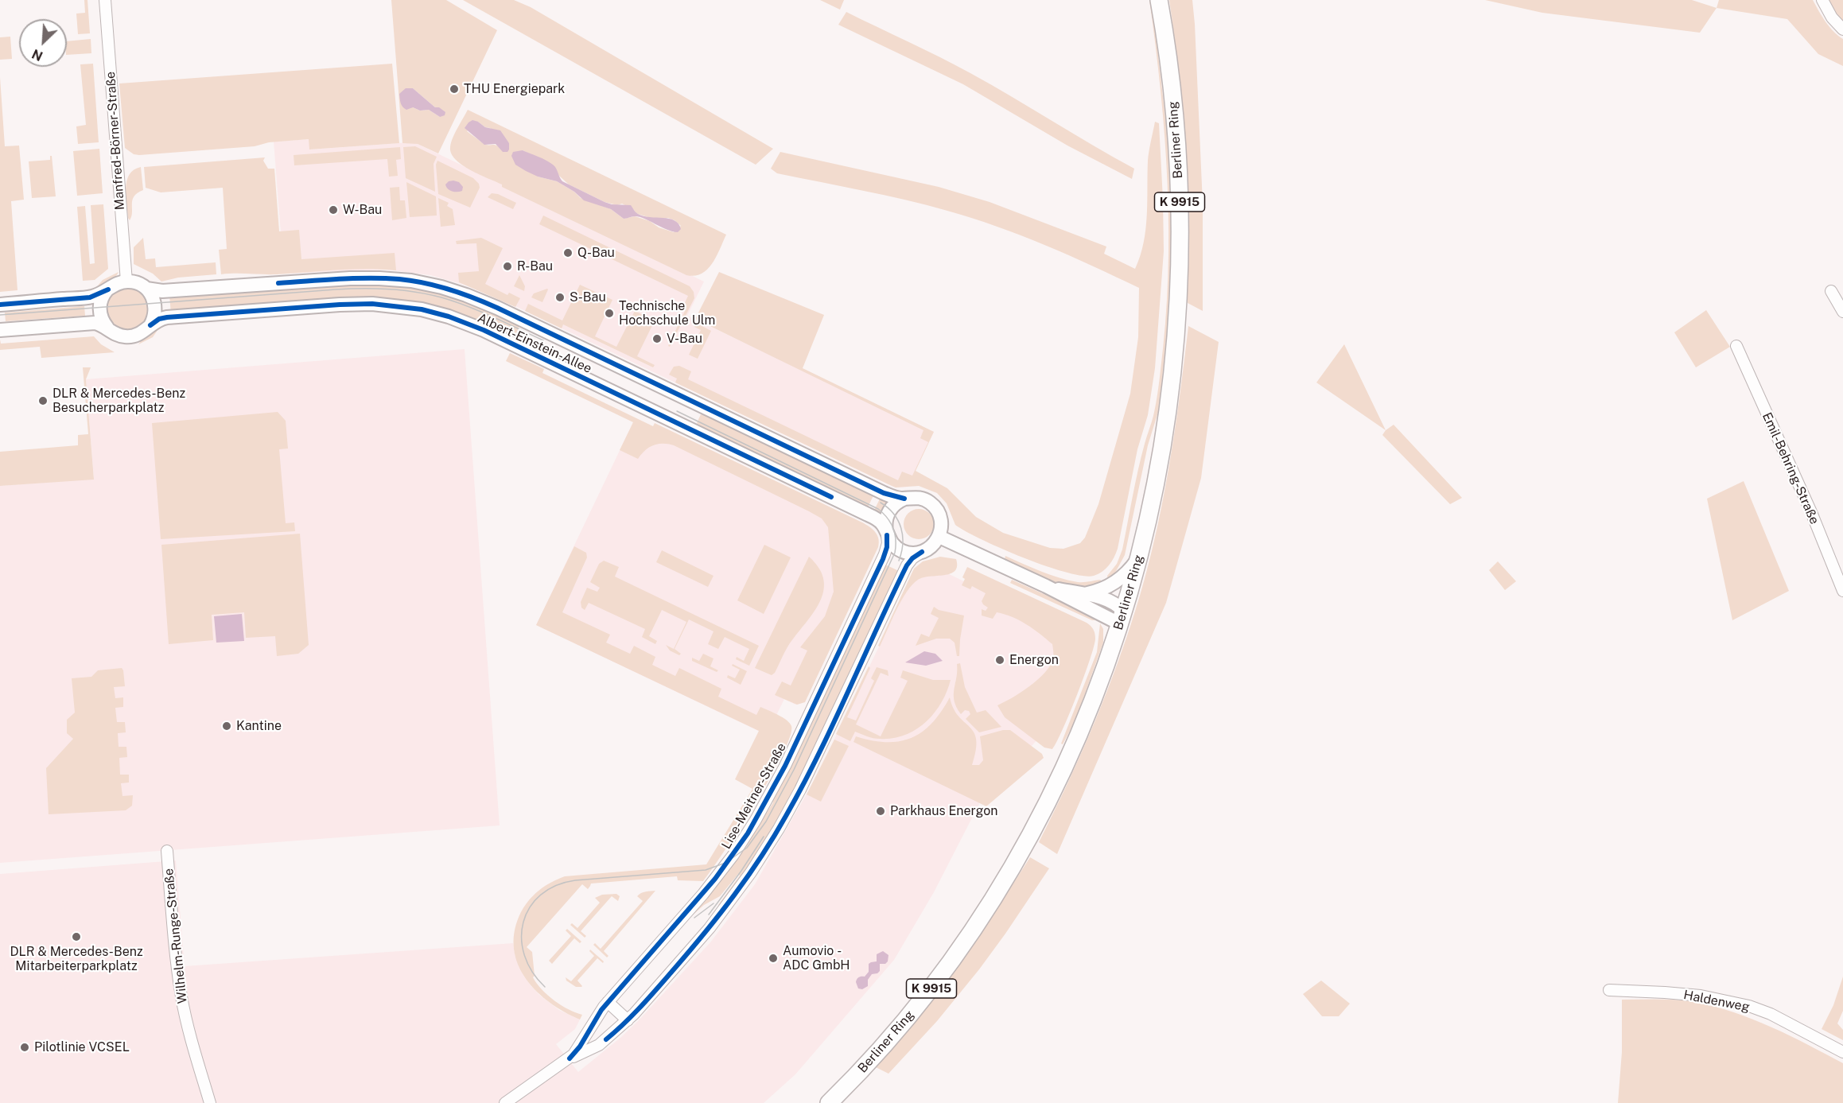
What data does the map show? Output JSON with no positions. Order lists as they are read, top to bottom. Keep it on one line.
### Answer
{"streets":{"main road":["Berliner Ring","K 9915"],"street":["Manfred-Börner-Straße","Albert-Einstein-Allee","Emil-Behring-Straße","Lise-Meitner-Straße","Wilhelm-Runge-Straße","Haldenweg"]},"crossings":[["Manfred-Börner-Straße","Albert-Einstein-Allee"],["Albert-Einstein-Allee","Lise-Meitner-Straße"]],"places":["THU Energiepark","W-Bau","Q-Bau","R-Bau","S-Bau","Technische Hochschule Ulm","V-Bau","DLR & Mercedes-Benz Besucherparkplatz","Energon","Kantine","Parkhaus Energon","DLR & Mercedes-Benz Mitarbeiterparkplatz","Aumovio - ADC GmbH","Pilotlinie VCSEL"],"north":"bottom left"}
